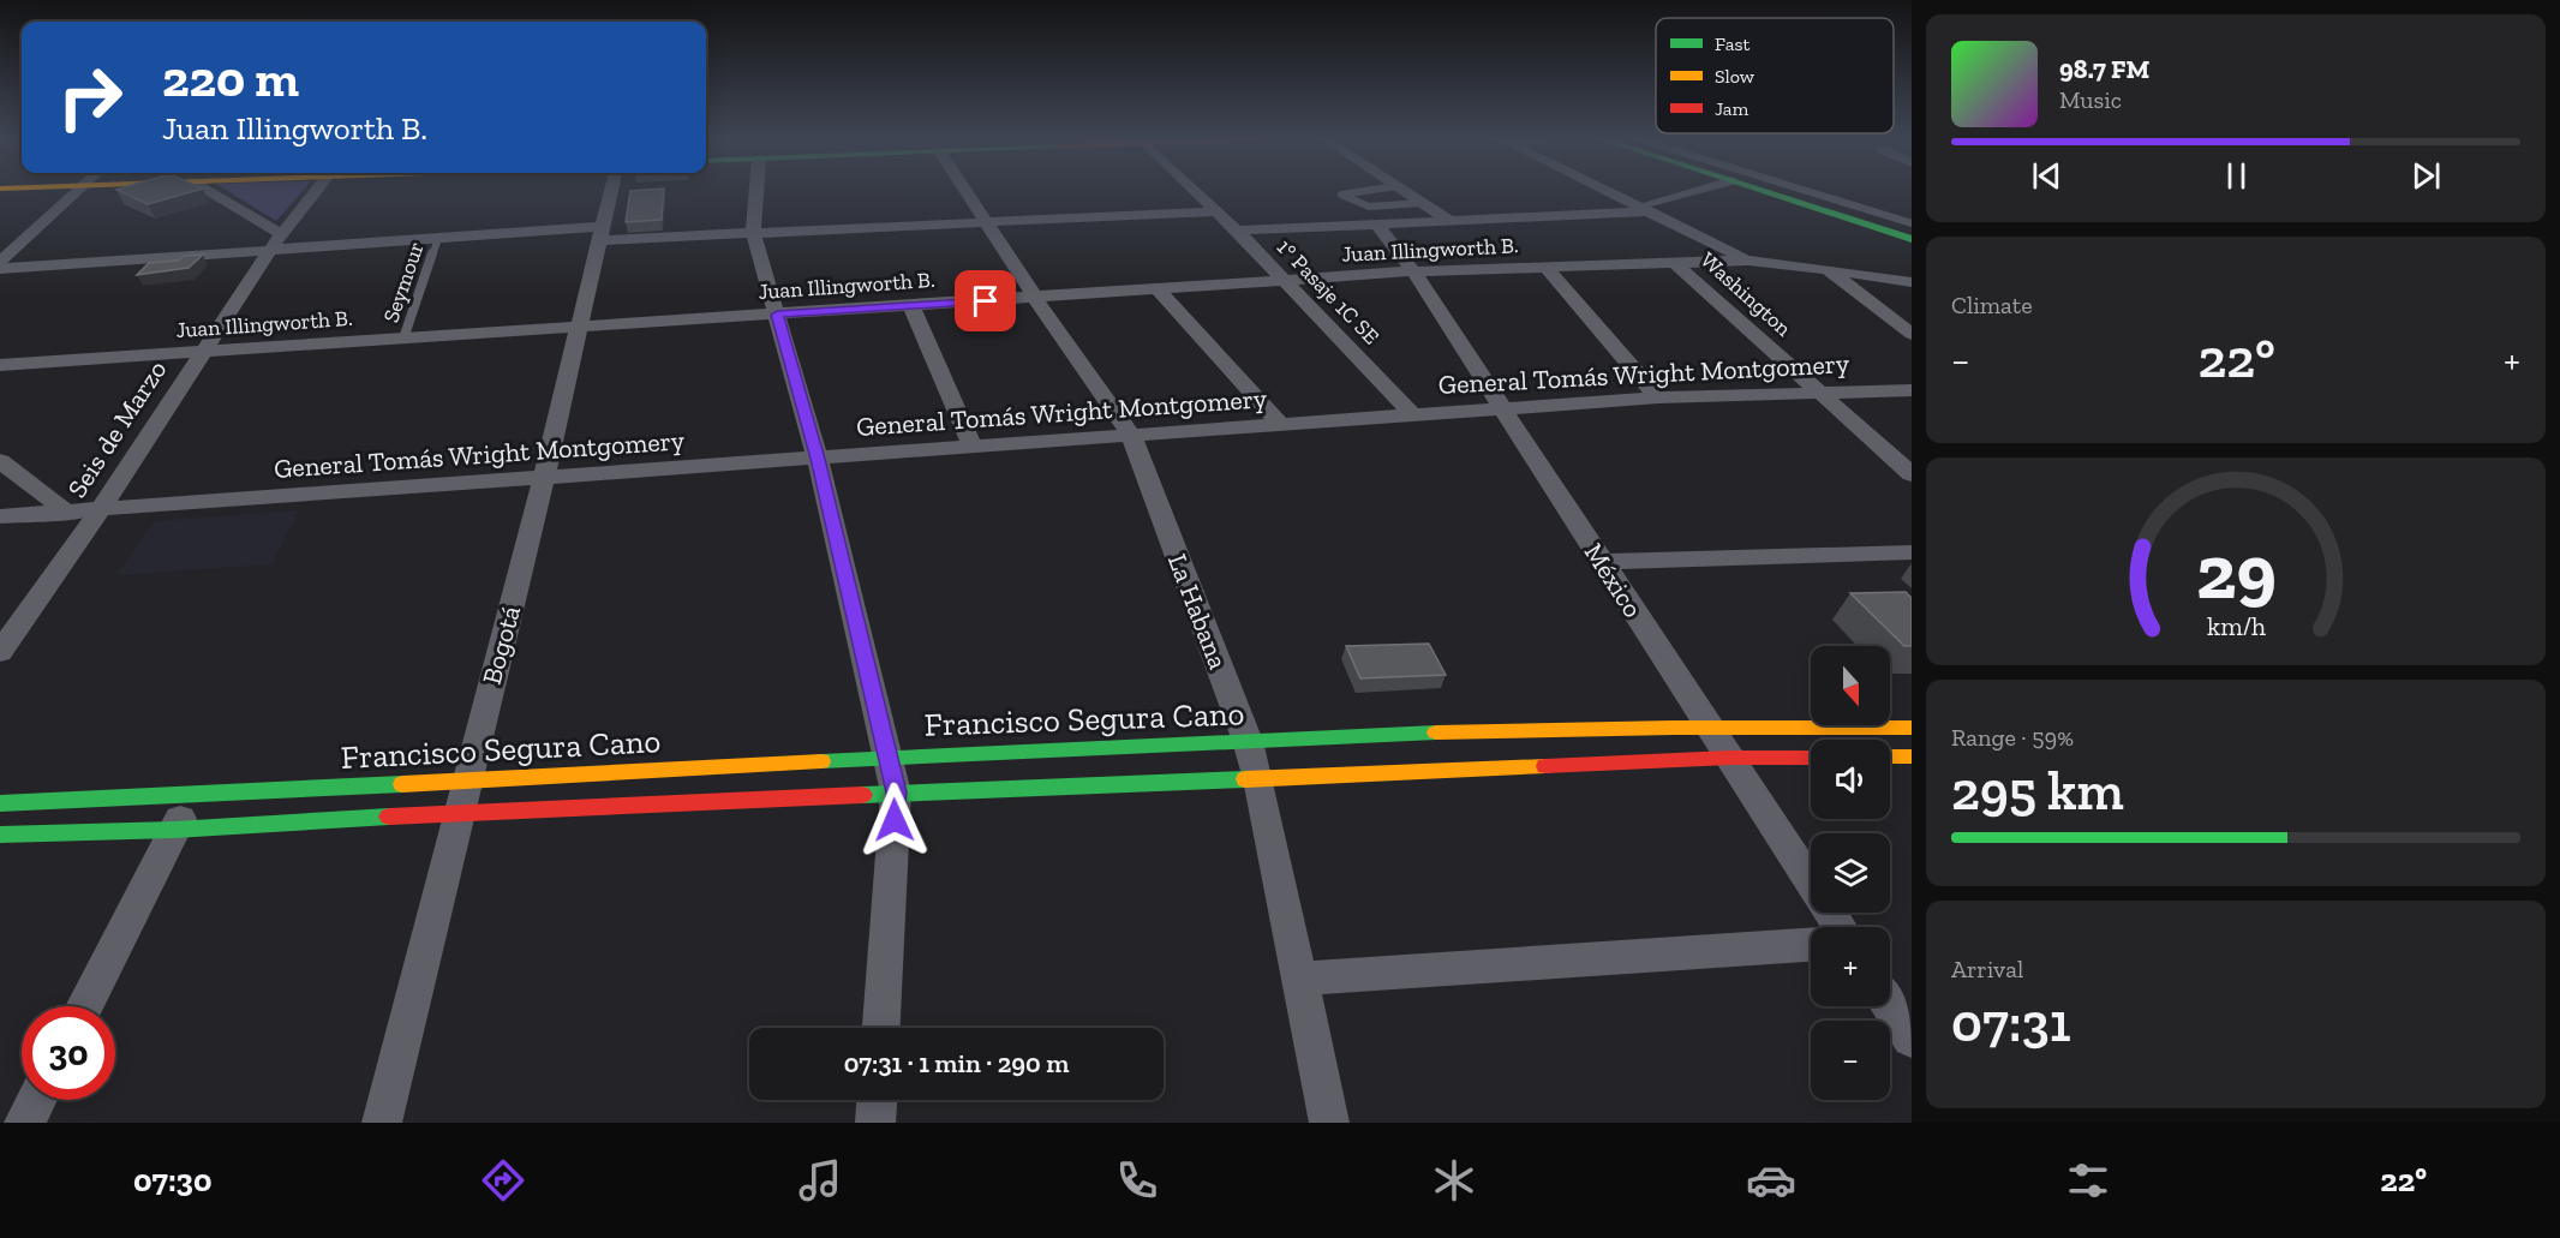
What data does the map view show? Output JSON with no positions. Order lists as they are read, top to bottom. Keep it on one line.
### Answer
{"streets":{"main road":["Francisco Segura Cano"],"street":["Juan Illingworth B.","1° Pasaje 1C SE","Washington","General Tomás Wright Montgomery","Seis de Marzo","México","La Habana","Bogotá"],"lane":["Seymour"]},"crossings":[["Juan Illingworth B.","Seymour"],["Juan Illingworth B.","1° Pasaje 1C SE"],["Juan Illingworth B.","Washington"],["Juan Illingworth B.","Seis de Marzo"],["Juan Illingworth B.","México"],["Juan Illingworth B.","La Habana"],["Juan Illingworth B.","Bogotá"],["1° Pasaje 1C SE","General Tomás Wright Montgomery"],["Washington","General Tomás Wright Montgomery"],["General Tomás Wright Montgomery","Seis de Marzo"],["General Tomás Wright Montgomery","México"],["General Tomás Wright Montgomery","La Habana"],["General Tomás Wright Montgomery","Bogotá"],["México","Francisco Segura Cano"],["La Habana","Francisco Segura Cano"],["Bogotá","Francisco Segura Cano"]],"legend":["Fast","Slow","Jam"],"north":"bottom","page":{"turn":["220 m","Juan Illingworth B."],"song":["98.7 FM","Music"],"tile":["Climate",["Range · 59%","295 km"],["Arrival","07:31"]],"heat":["−","22°","+"],"map_buttons":["+","−"],"limit":"30","trip":"07:31 · 1 min · 290 m","tabs":["07:30","22°"],"gauge":["29","km/h"]}}
